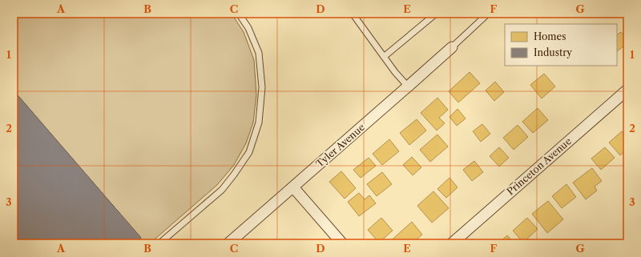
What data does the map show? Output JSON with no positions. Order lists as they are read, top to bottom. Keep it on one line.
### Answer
{"streets":{"street":["Tyler Avenue","Princeton Avenue"]},"legend":["Homes","Industry"],"grid":{"columns":["A","B","C","D","E","F","G"],"rows":["1","2","3"]}}
